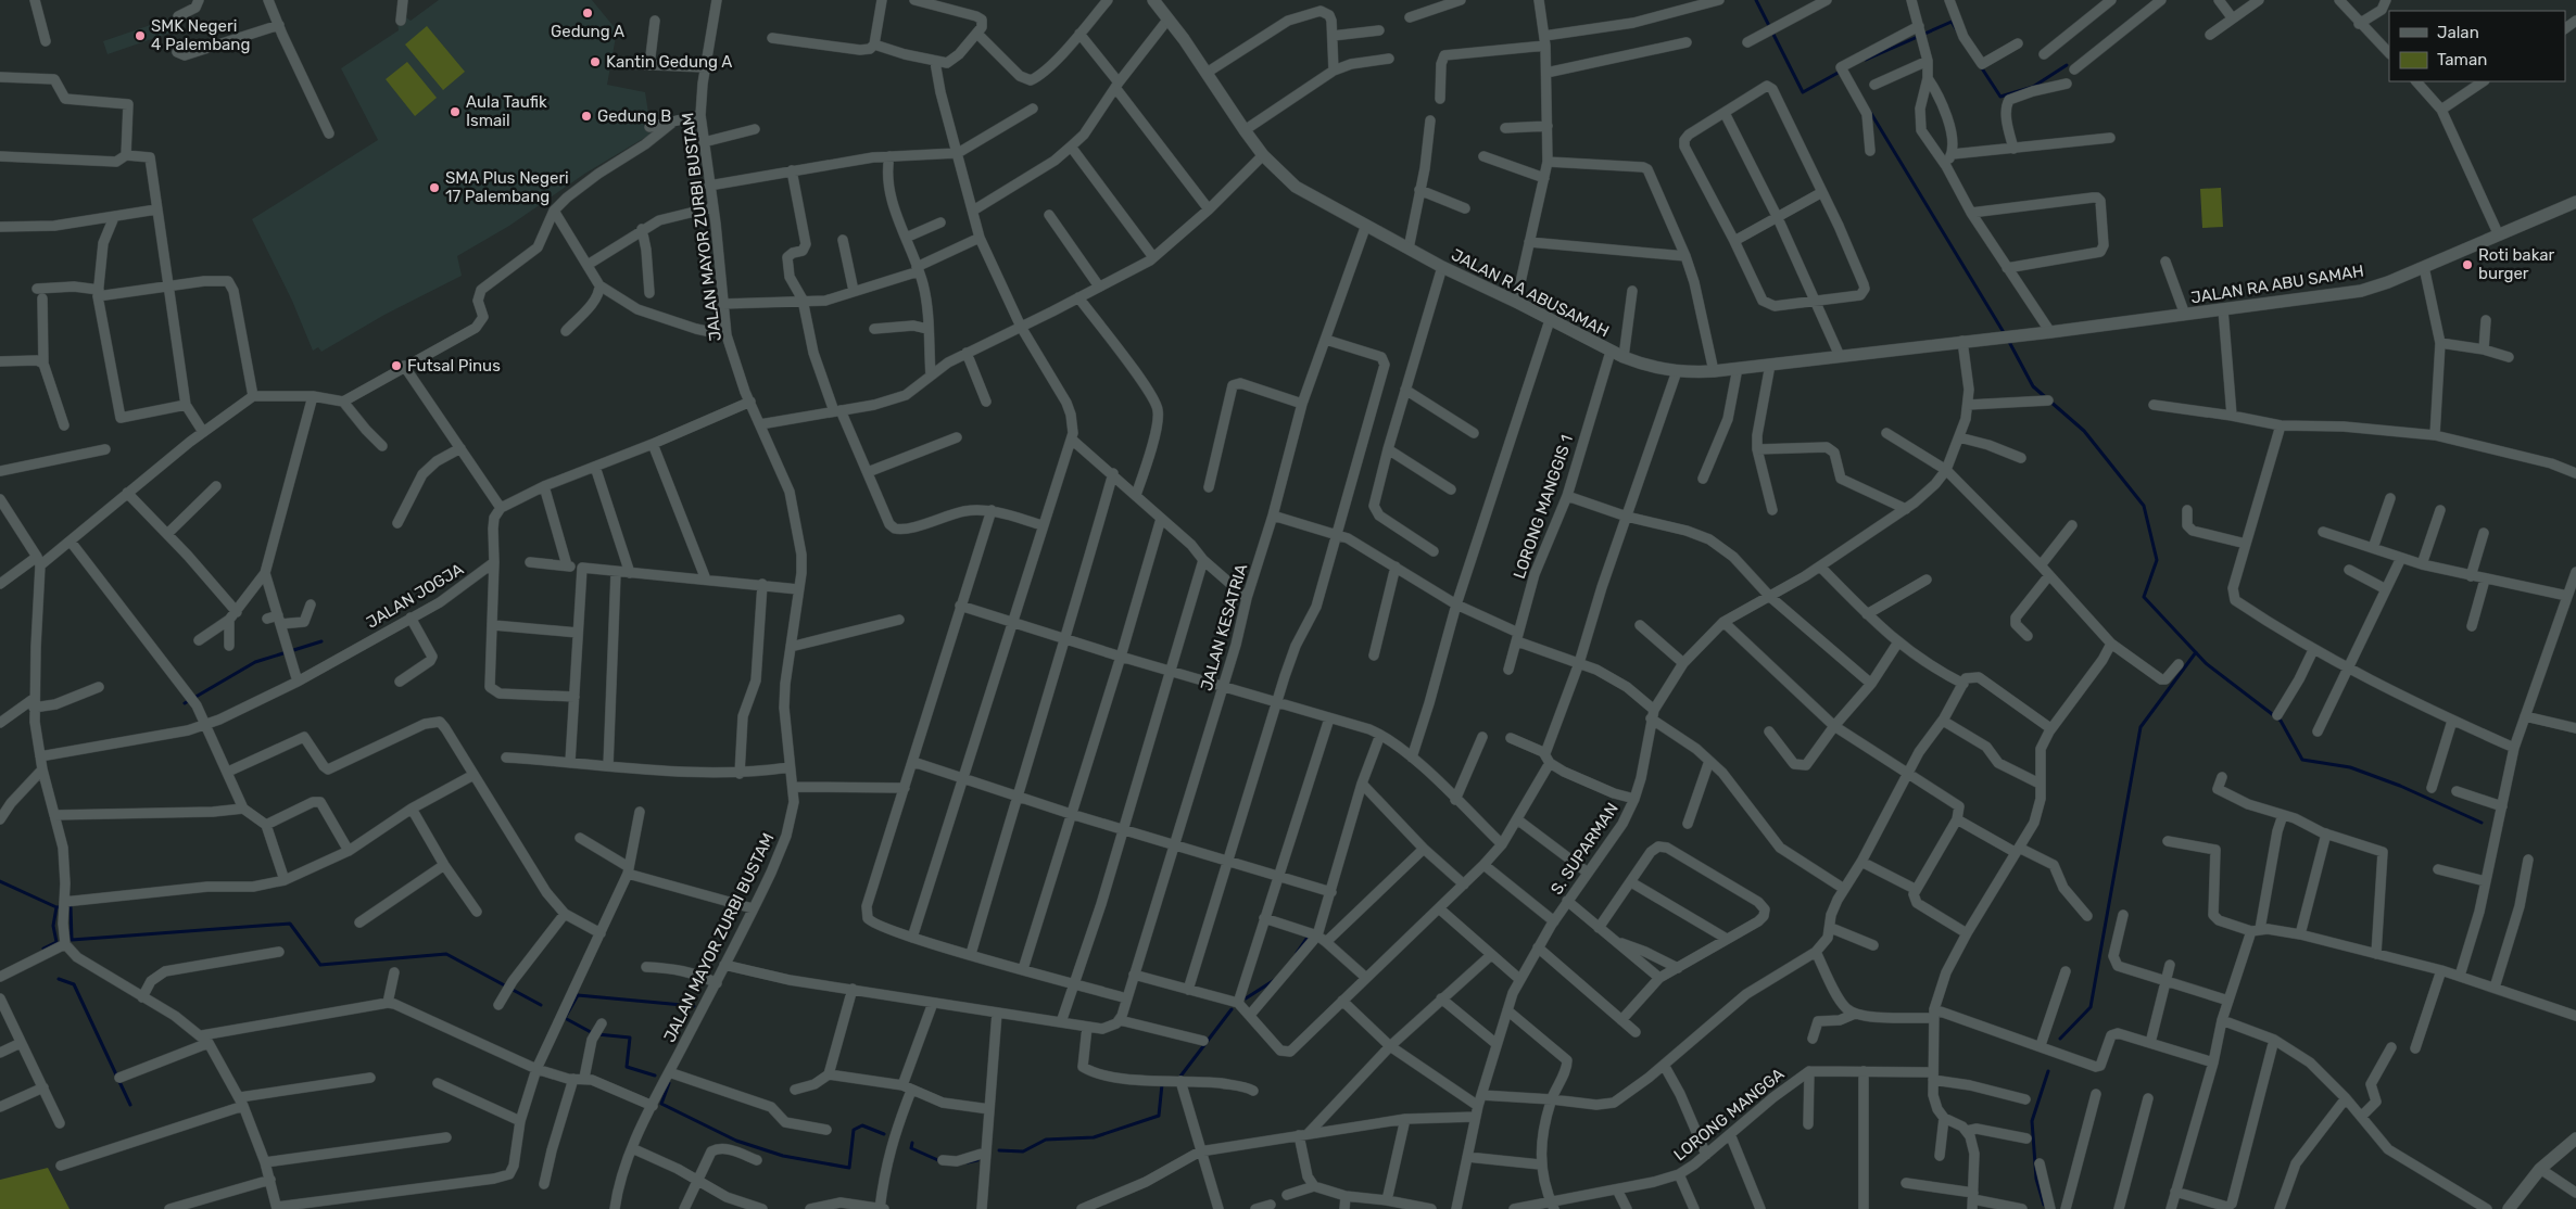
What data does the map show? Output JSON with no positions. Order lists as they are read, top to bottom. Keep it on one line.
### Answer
{"streets":{"street":["JALAN MAYOR ZURBI BUSTAM","JALAN RA ABU SAMAH","JALAN R A ABUSAMAH","LORONG MANGGIS 1","JALAN JOGJA","JALAN KESATRIA","S. SUPARMAN","LORONG MANGGA"]},"crossings":[["JALAN RA ABU SAMAH","JALAN R A ABUSAMAH"],["JALAN R A ABUSAMAH","LORONG MANGGIS 1"],["JALAN R A ABUSAMAH","JALAN KESATRIA"],["JALAN R A ABUSAMAH","S. SUPARMAN"]],"places":["Gedung A","SMK Negeri 4 Palembang","Kantin Gedung A","Aula Taufik Ismail","Gedung B","SMA Plus Negeri 17 Palembang","Roti bakar burger","Futsal Pinus"],"legend":["Jalan","Taman"]}
